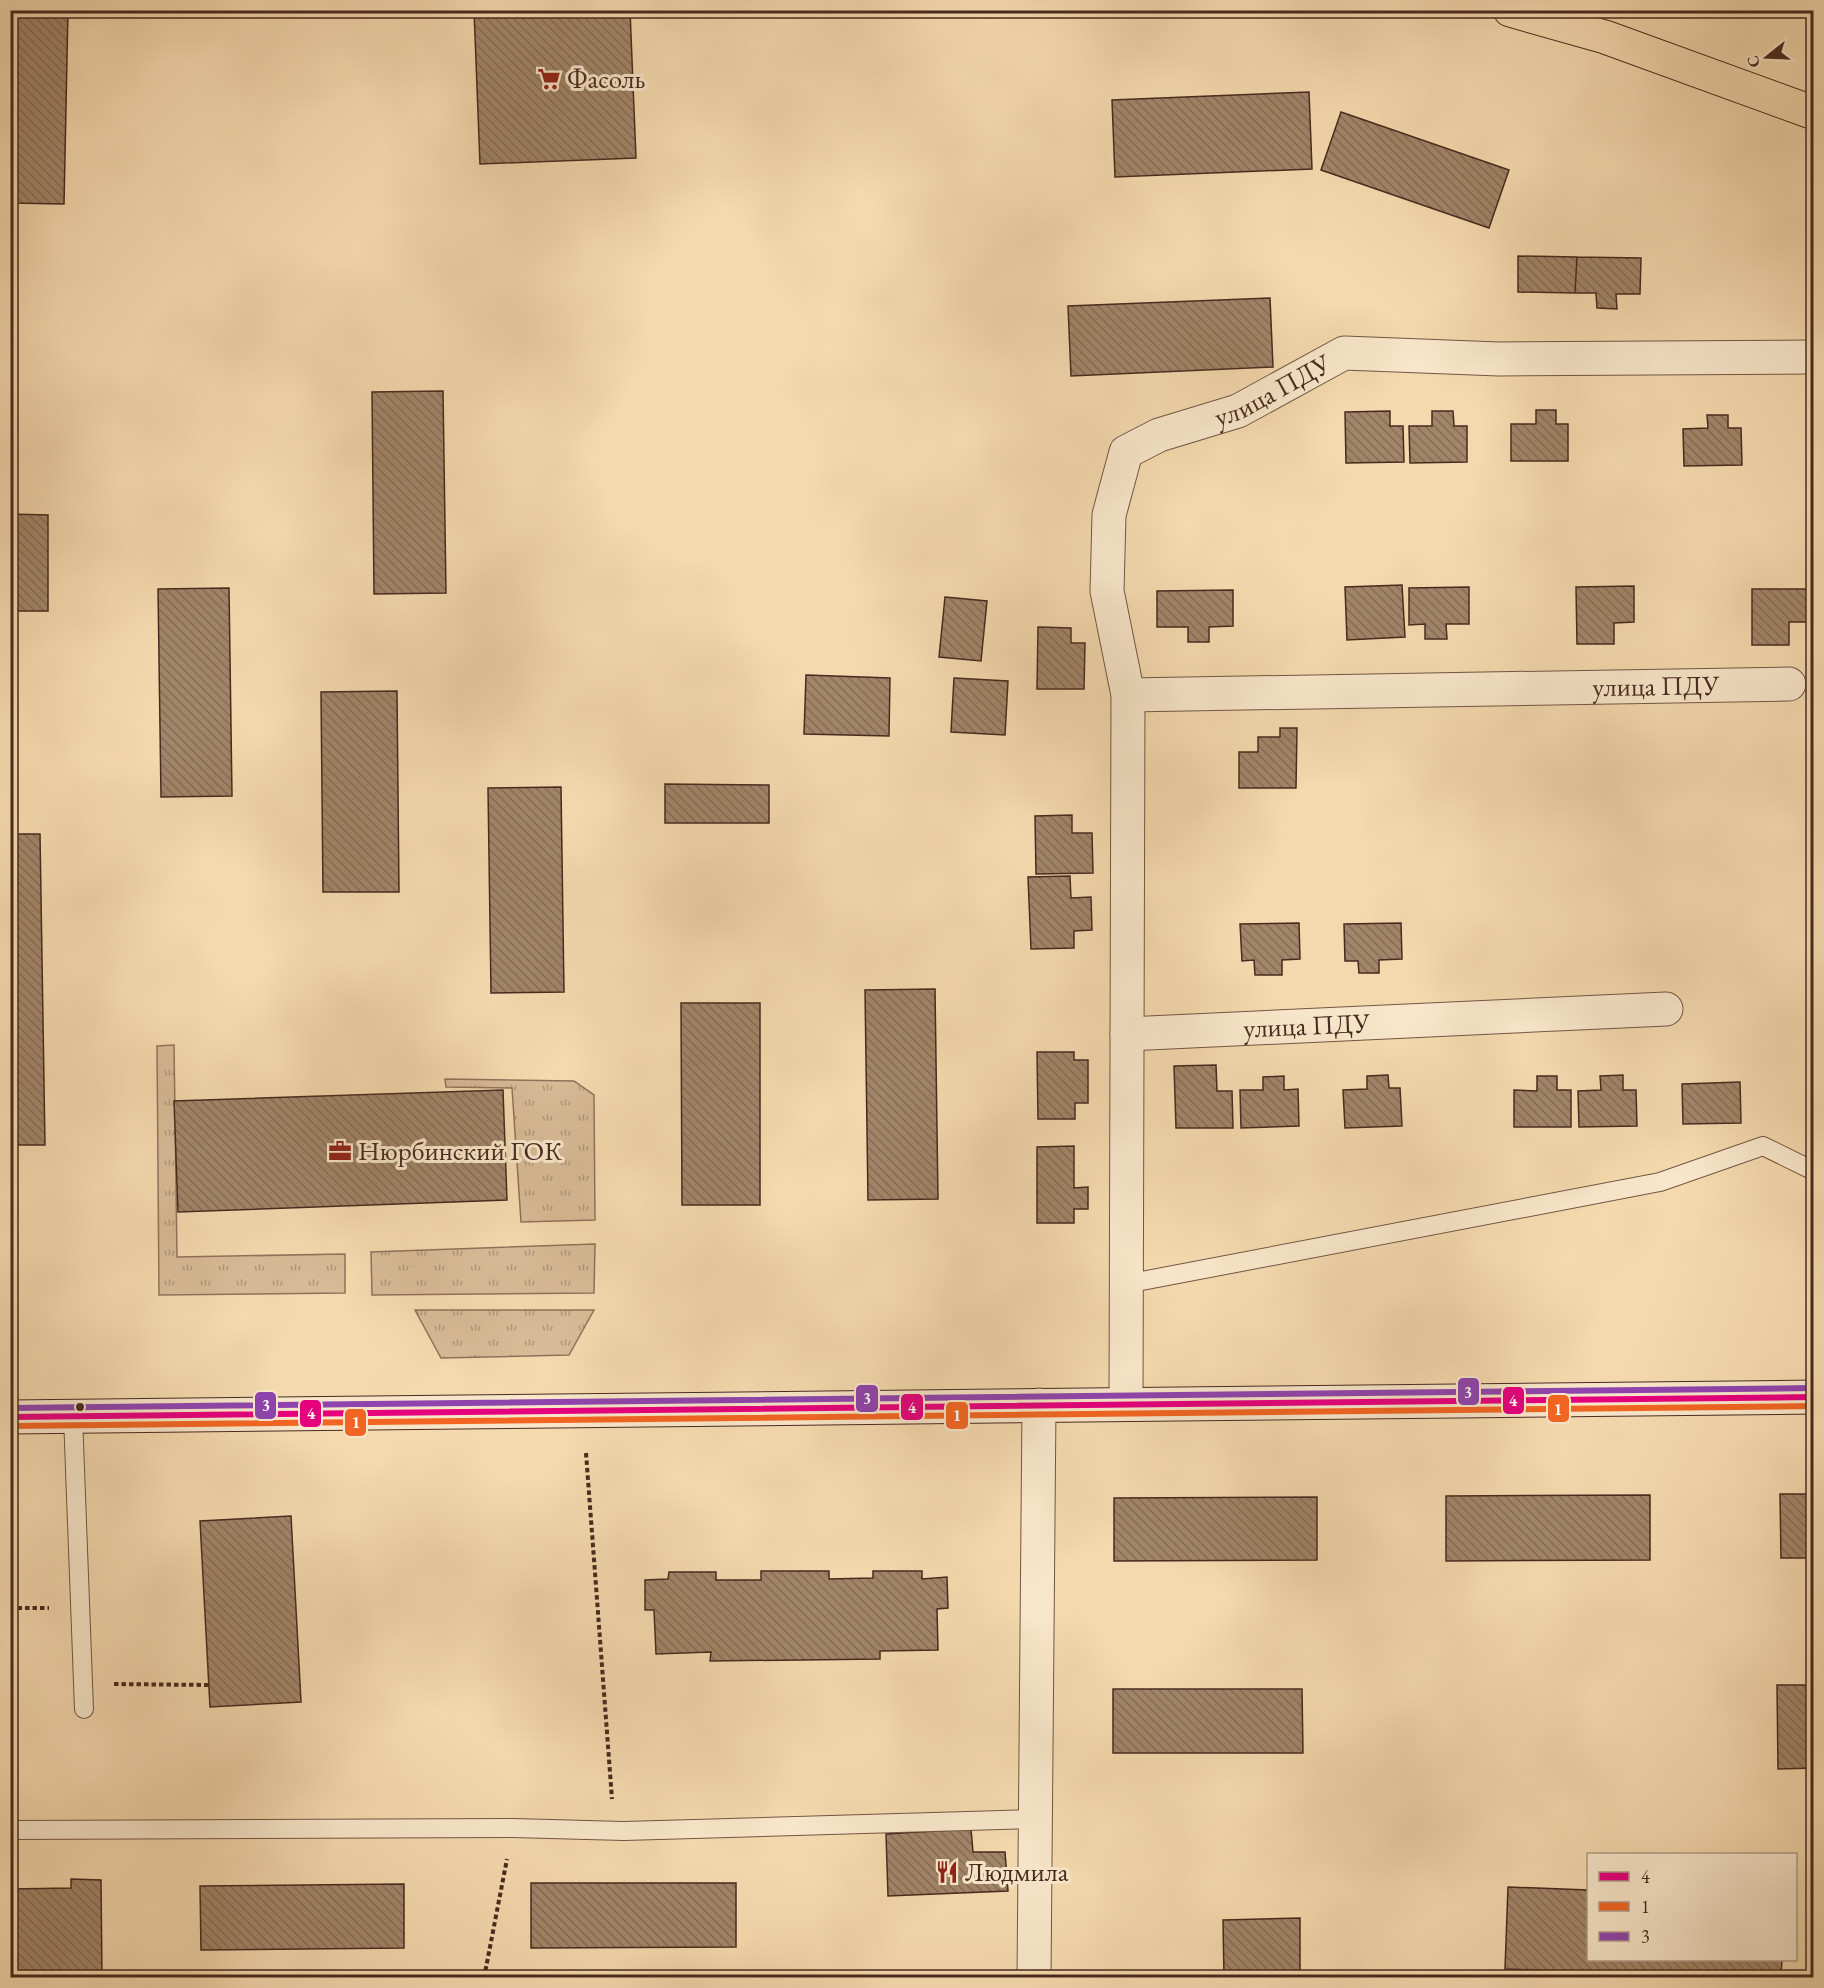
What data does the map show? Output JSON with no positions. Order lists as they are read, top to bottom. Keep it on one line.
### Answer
{"streets":{"street":["улица ПДУ"]},"places":{"supermarket":["Фасоль"],"office":["Нюрбинский ГОК"],"restaurant":["Людмила"]},"lines":["transit line 3","transit line 4","transit line 1"],"legend":["4","1","3"],"north":"left"}
